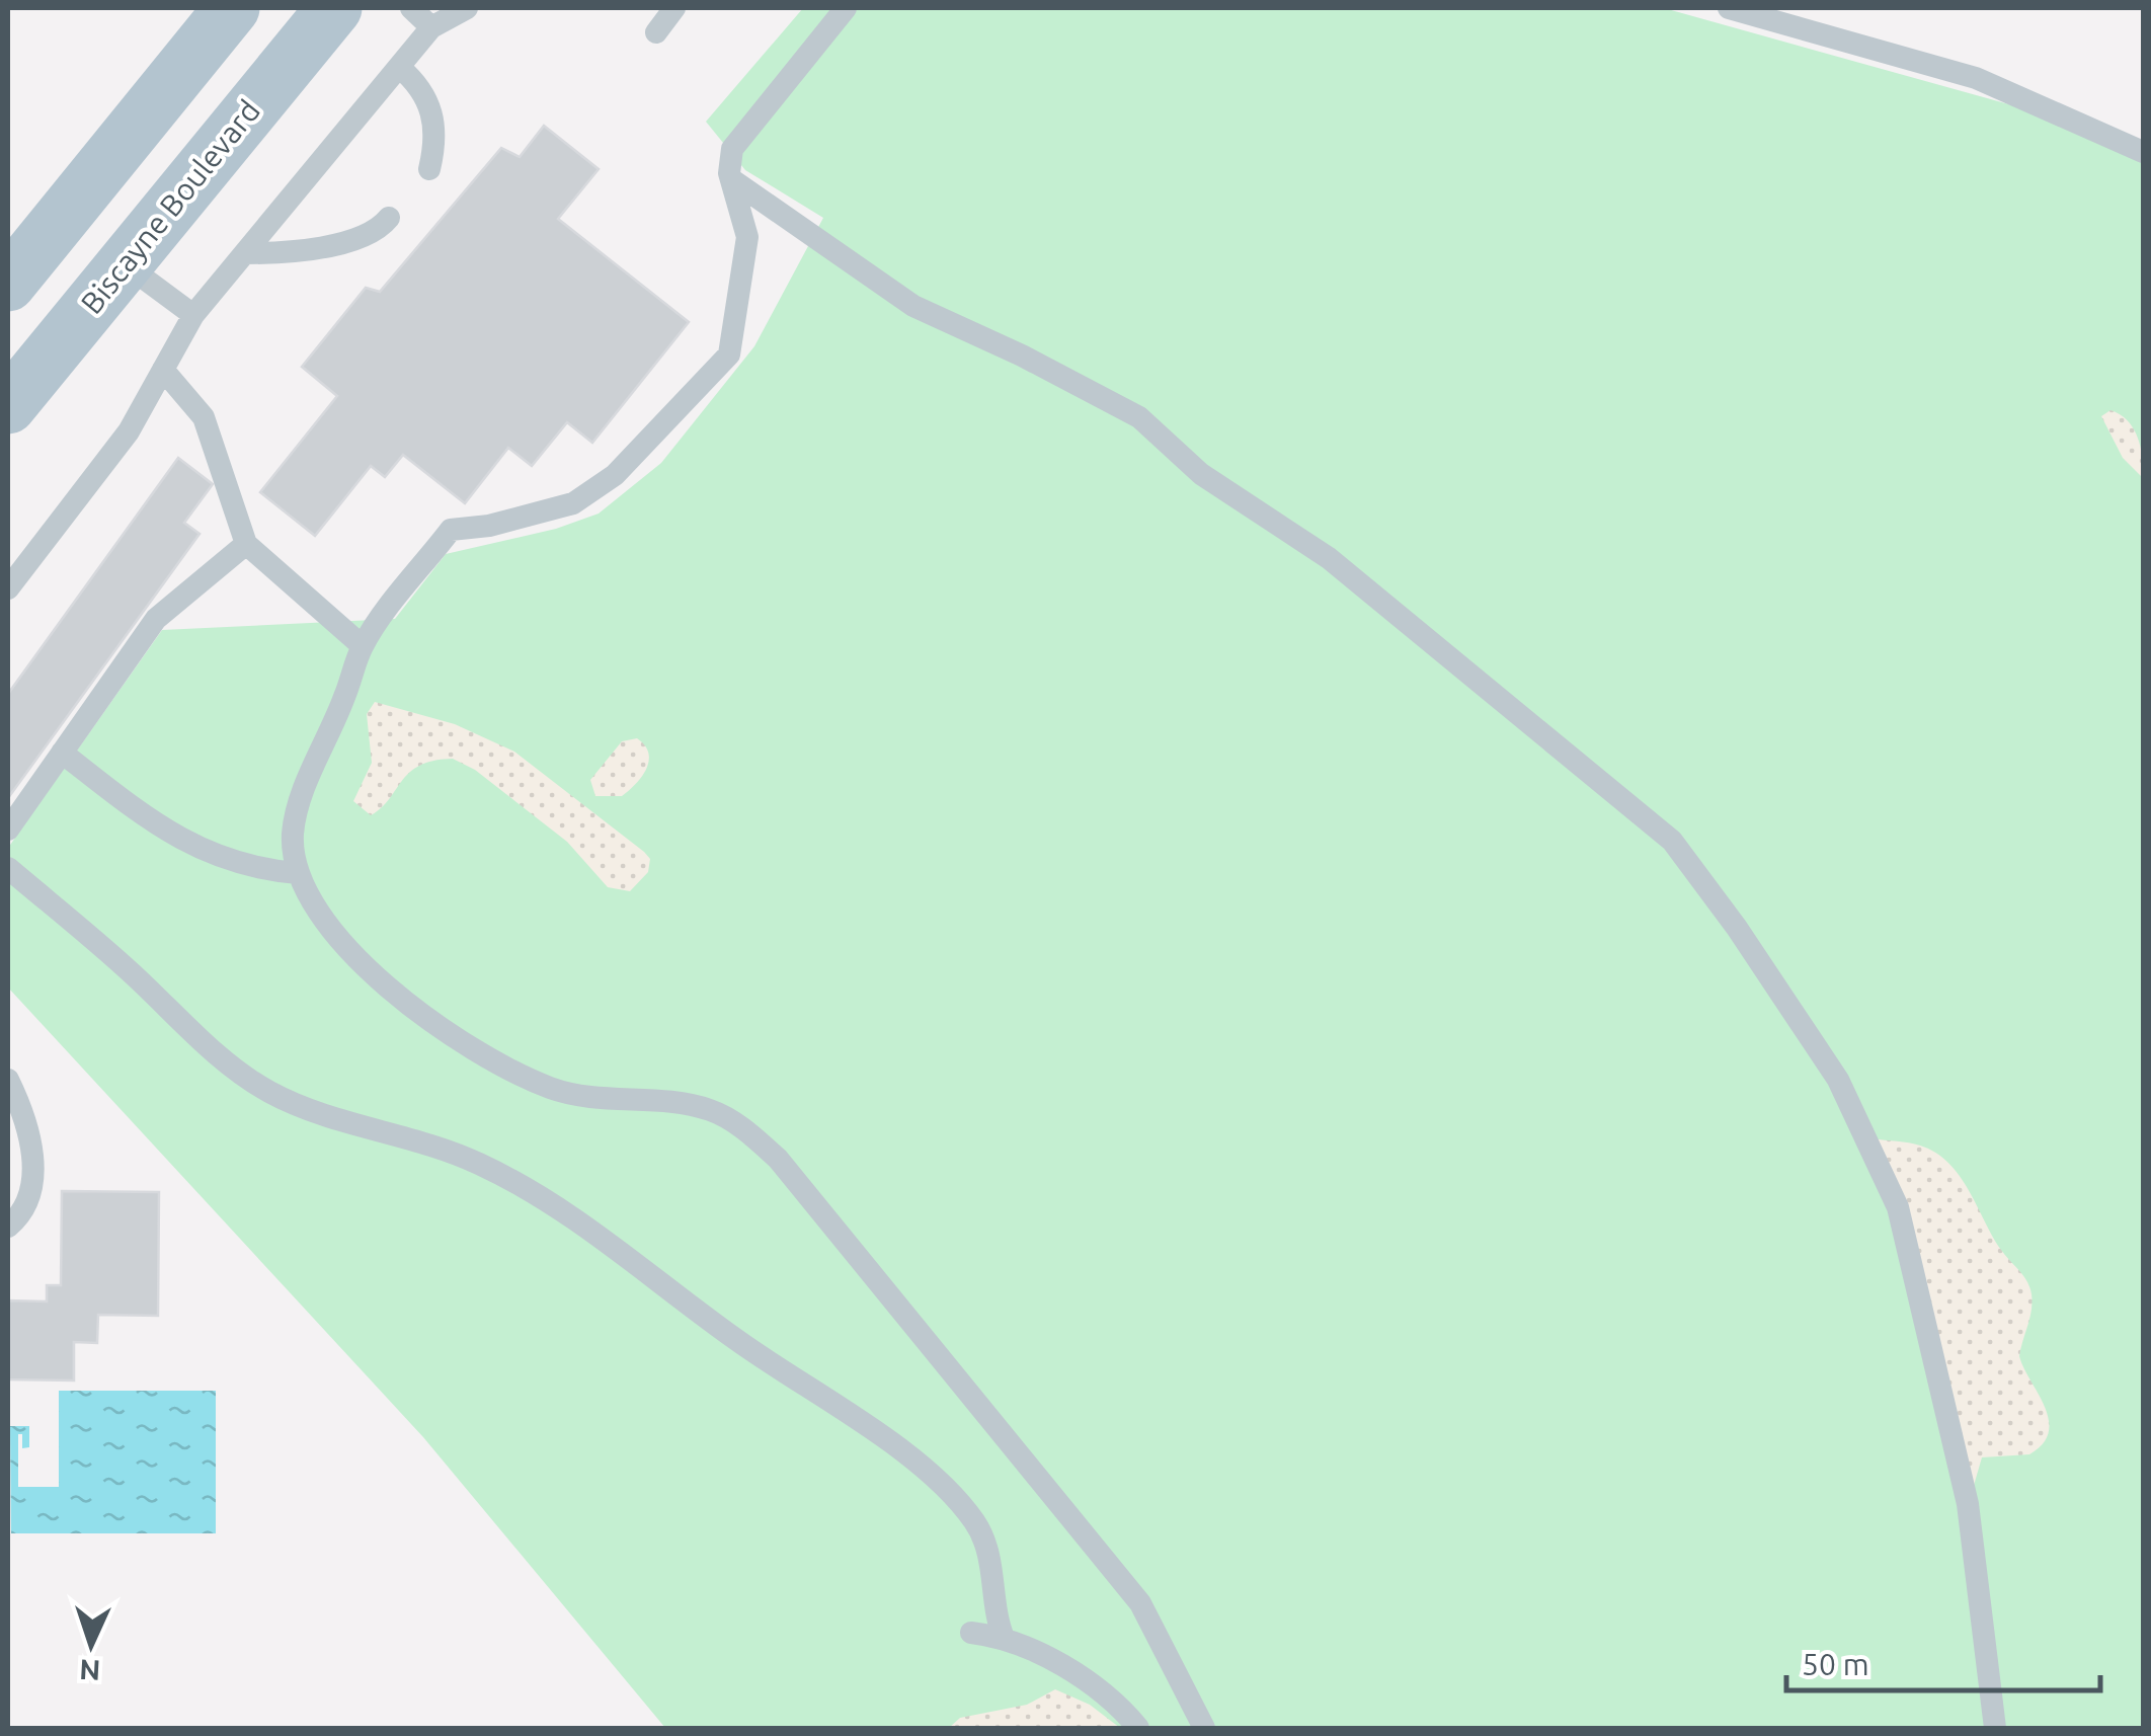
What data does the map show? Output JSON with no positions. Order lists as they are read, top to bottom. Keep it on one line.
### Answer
{"streets":{"main road":["Biscayne Boulevard"]},"scale_bar":"50 m","north":"bottom"}
